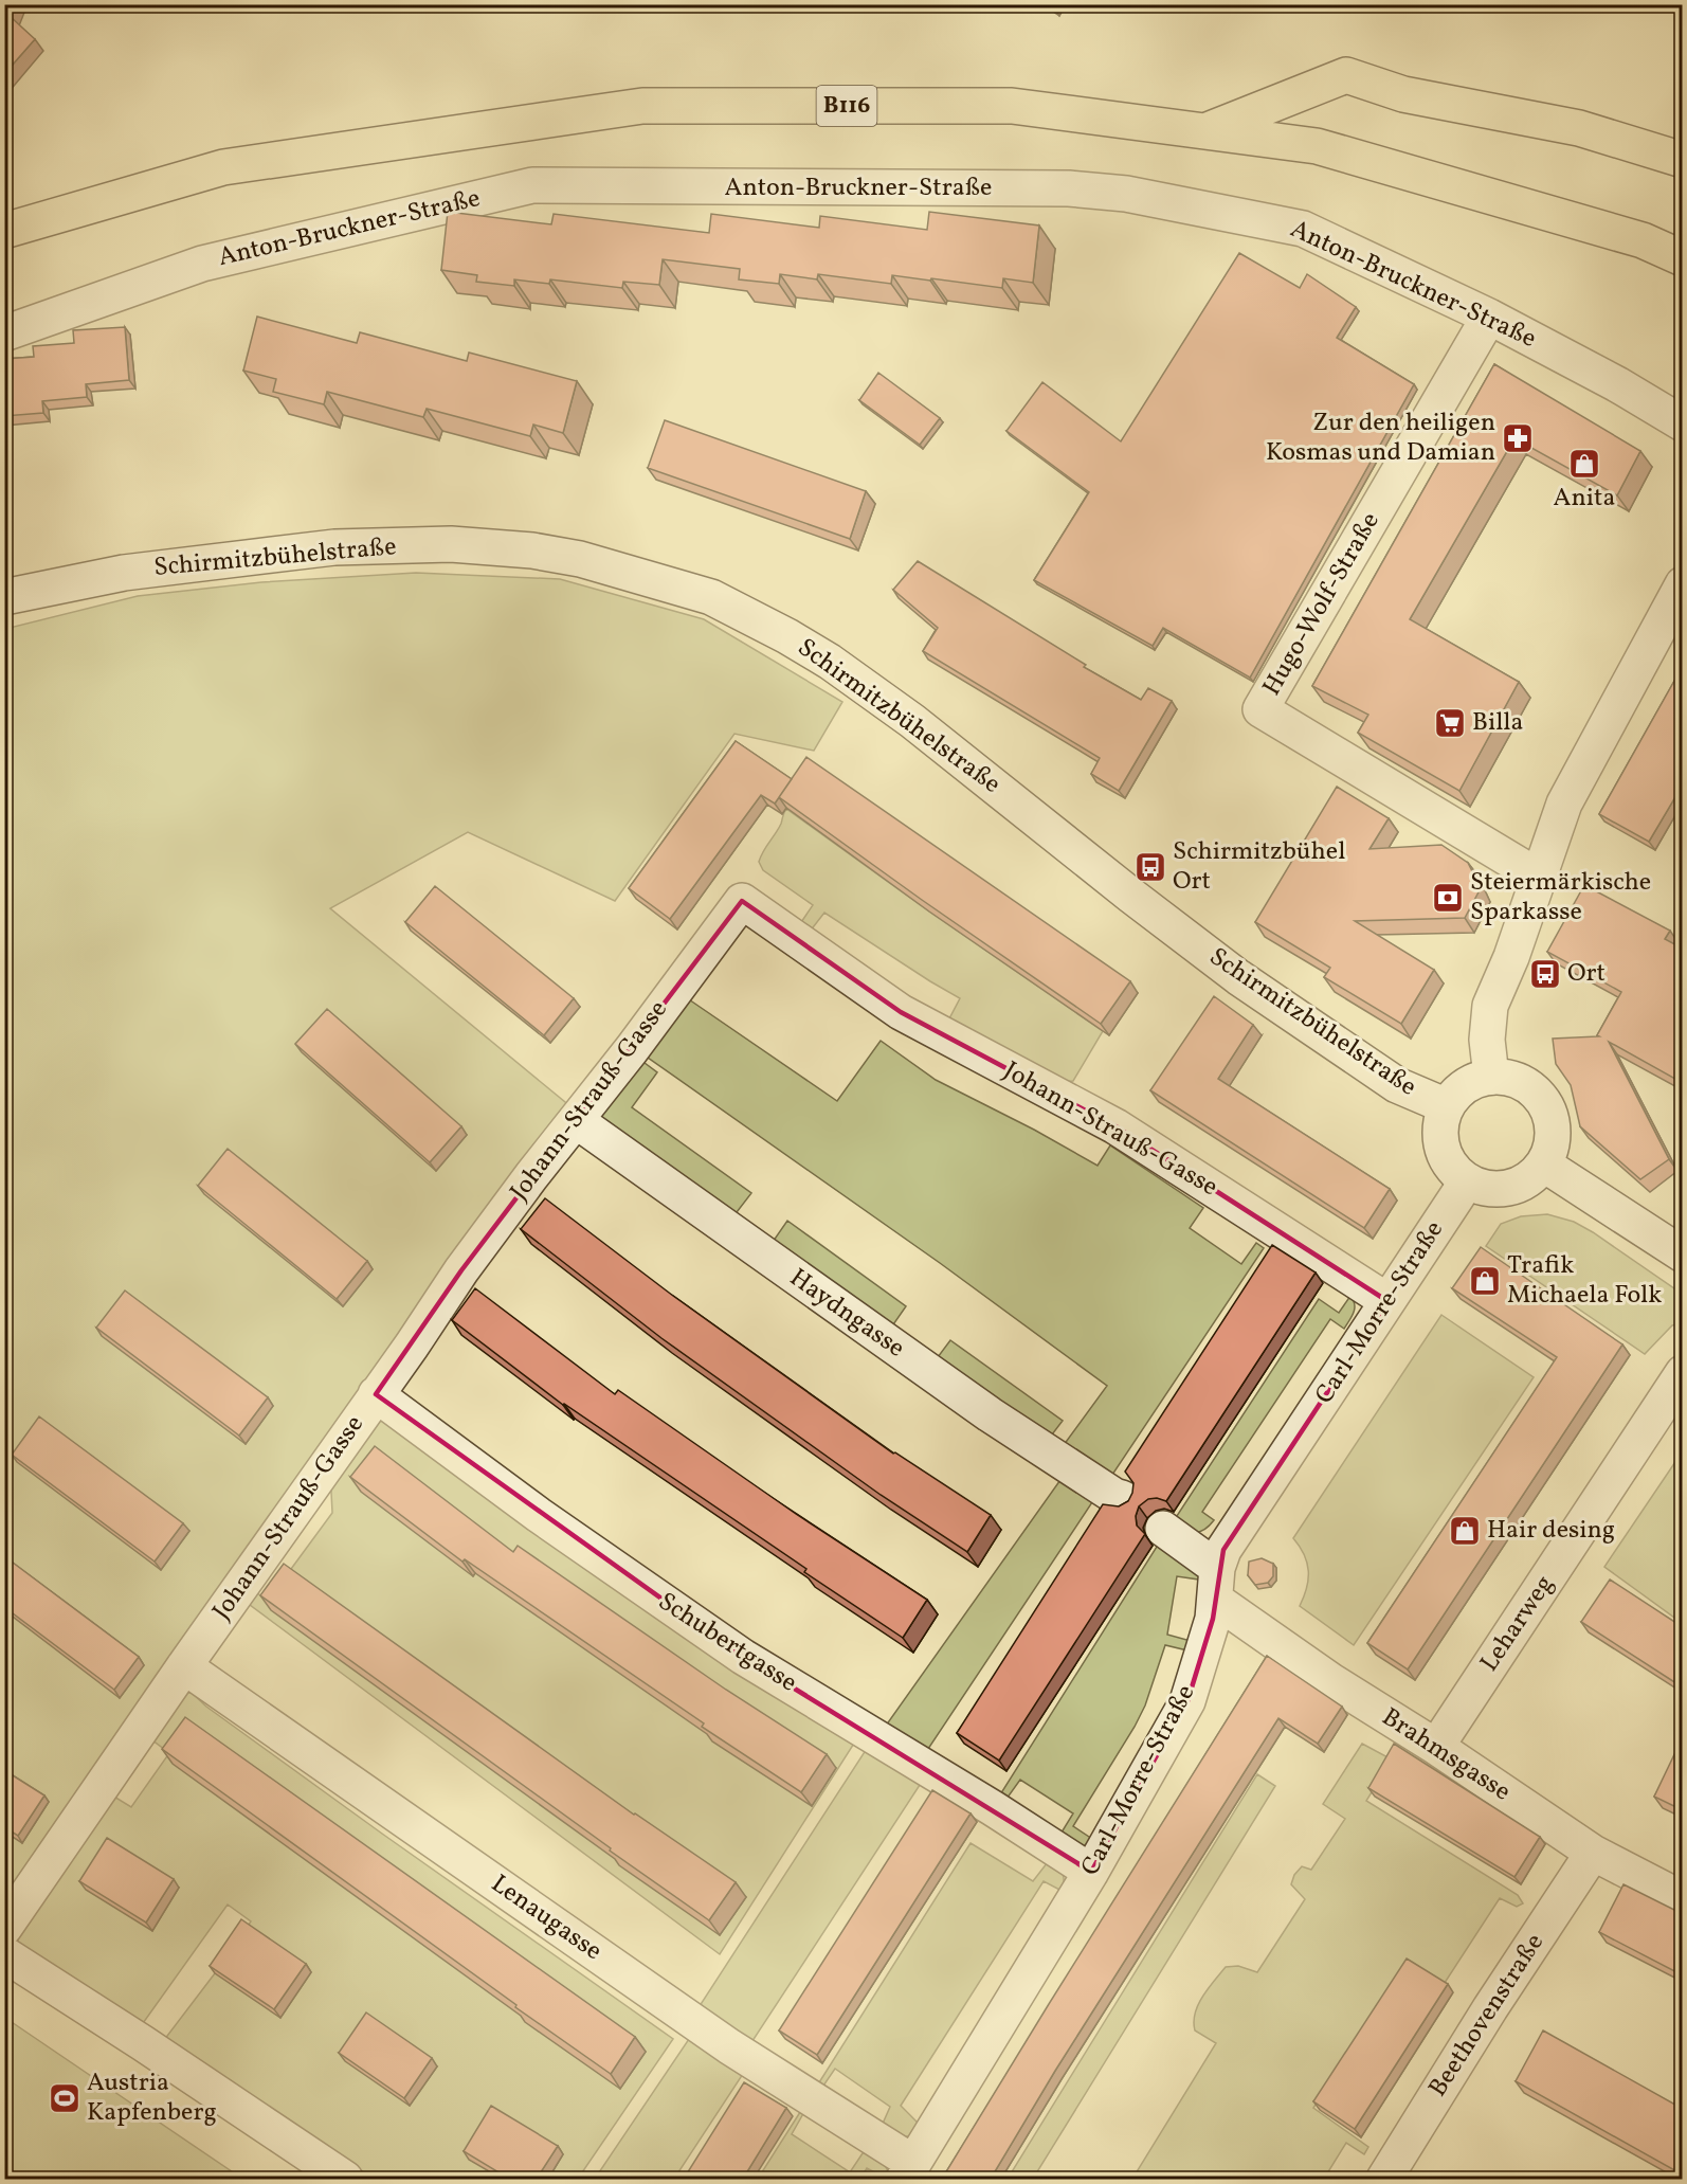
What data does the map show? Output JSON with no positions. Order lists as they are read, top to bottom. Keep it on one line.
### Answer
{"streets":{"main road":["B116"],"street":["Anton-Bruckner-Straße","Schirmitzbühelstraße","Hugo-Wolf-Straße","Johann-Strauß-Gasse","Carl-Morre-Straße","Haydngasse","Leharweg","Schubertgasse","Brahmsgasse","Lenaugasse","Beethovenstraße"]},"crossings":[["Anton-Bruckner-Straße","Hugo-Wolf-Straße"],["Schirmitzbühelstraße","Carl-Morre-Straße"],["Johann-Strauß-Gasse","Carl-Morre-Straße"],["Johann-Strauß-Gasse","Haydngasse"],["Johann-Strauß-Gasse","Schubertgasse"],["Johann-Strauß-Gasse","Lenaugasse"],["Carl-Morre-Straße","Schubertgasse"],["Carl-Morre-Straße","Brahmsgasse"],["Carl-Morre-Straße","Lenaugasse"],["Leharweg","Brahmsgasse"],["Brahmsgasse","Beethovenstraße"]],"places":{"pharmacy":["Zur den heiligen Kosmas und Damian"],"shop":["Anita","Trafik Michaela Folk","Hair desing"],"supermarket":["Billa"],"bus stop":["Schirmitzbühel Ort","Ort"],"bank":["Steiermärkische Sparkasse"],"sports":["Austria Kapfenberg"]}}
